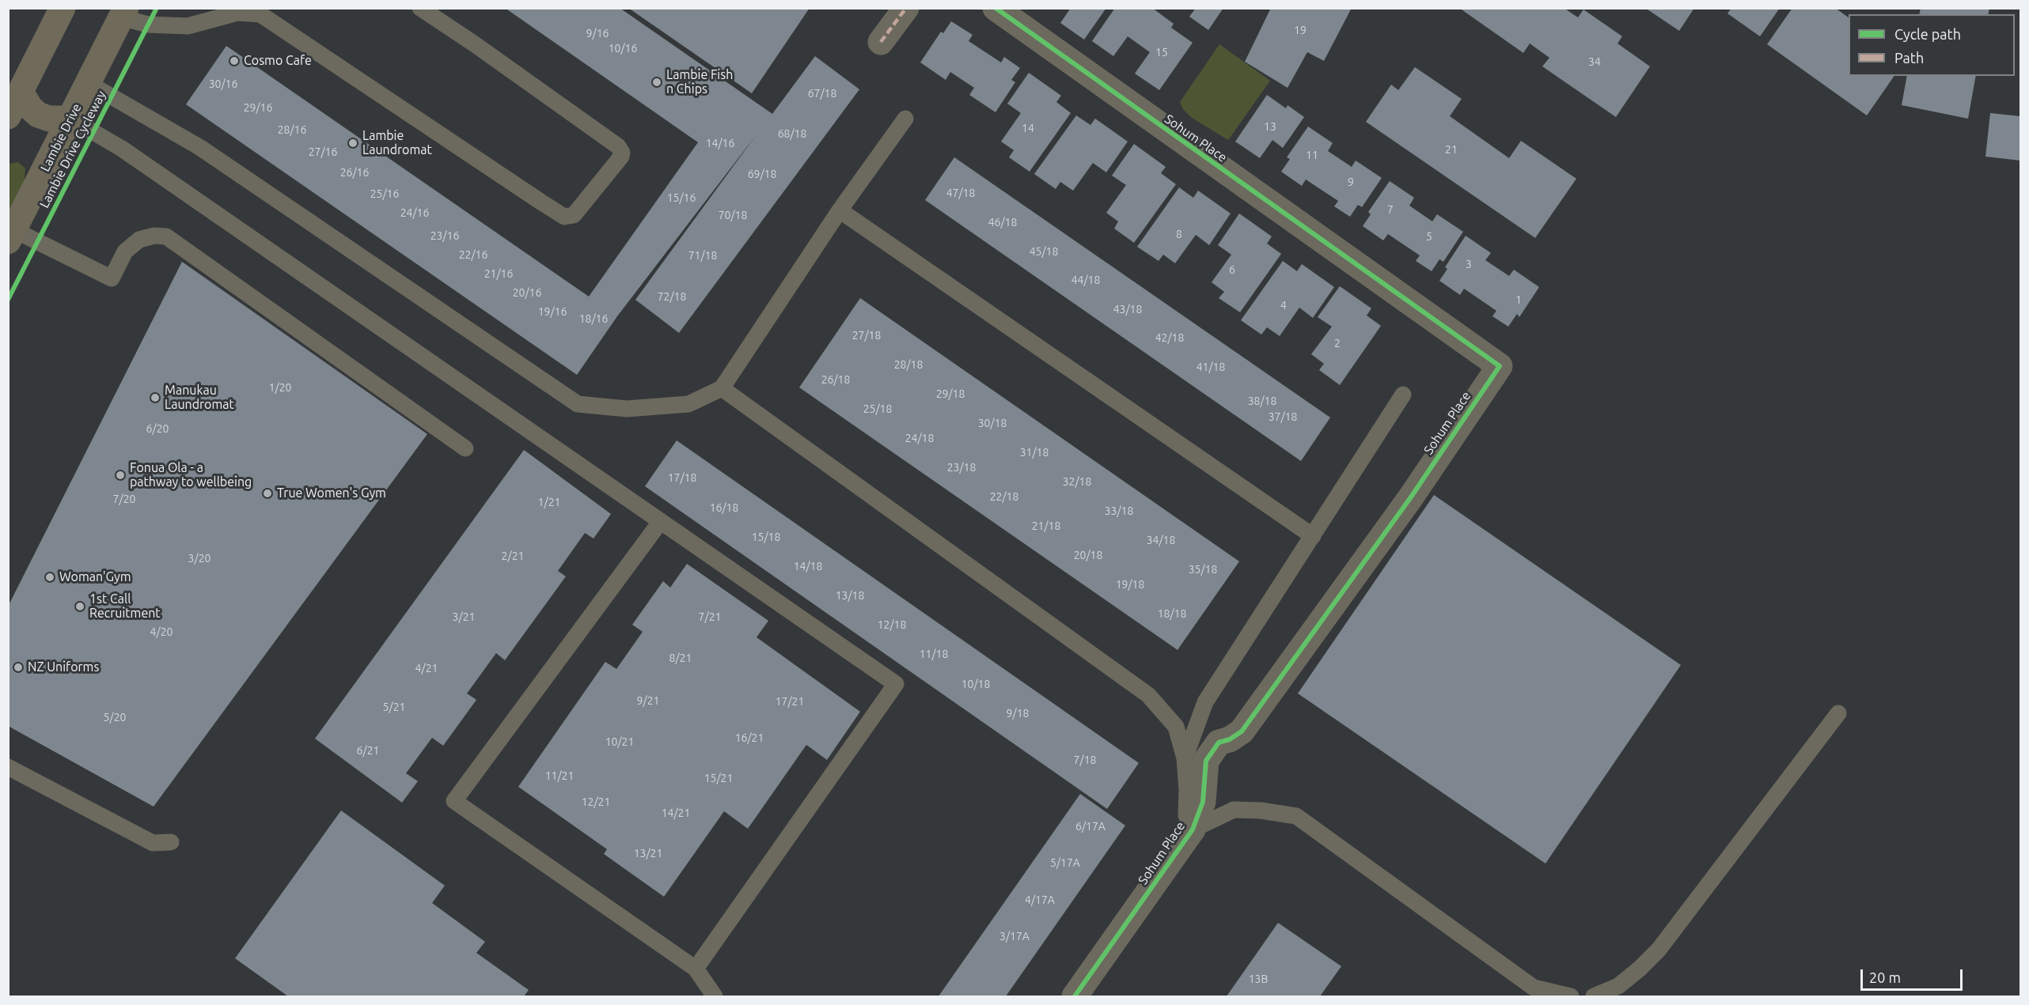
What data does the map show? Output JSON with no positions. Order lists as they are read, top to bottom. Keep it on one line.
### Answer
{"streets":{"main road":["Lambie Drive"],"street":["Sohum Place"],"cycle path":["Lambie Drive Cycleway"]},"places":["Cosmo Cafe","Lambie Fish n Chips","Lambie Laundromat","Manukau Laundromat","Fonua Ola - a pathway to wellbeing","True Women's Gym","Woman'Gym","1st Call Recruitment","NZ Uniforms"],"house_numbers":["19","9/16","10/16","15","34","30/16","67/18","29/16","13","14","28/16","68/18","14/16","21","27/16","11","26/16","69/18","9","47/18","25/16","15/16","7","24/16","70/18","46/18","8","23/16","5","45/18","22/16","71/18","3","6","21/16","44/18","20/16","72/18","1","4","43/18","19/16","18/16","27/18","42/18","2","28/18","41/18","26/18","1/20","29/18","38/18","25/18","37/18","30/18","6/20","24/18","31/18","23/18","17/18","32/18","22/18","7/20","1/21","16/18","33/18","21/18","15/18","34/18","20/18","2/21","3/20","14/18","35/18","19/18","13/18","18/18","3/21","7/21","12/18","4/20","11/18","8/21","4/21","10/18","9/21","17/21","5/21","9/18","5/20","16/21","10/21","6/21","7/18","11/21","15/21","12/21","14/21","6/17A","13/21","5/17A","4/17A","3/17A","13B"],"legend":["Cycle path","Path"],"scale_bar":"20 m"}
